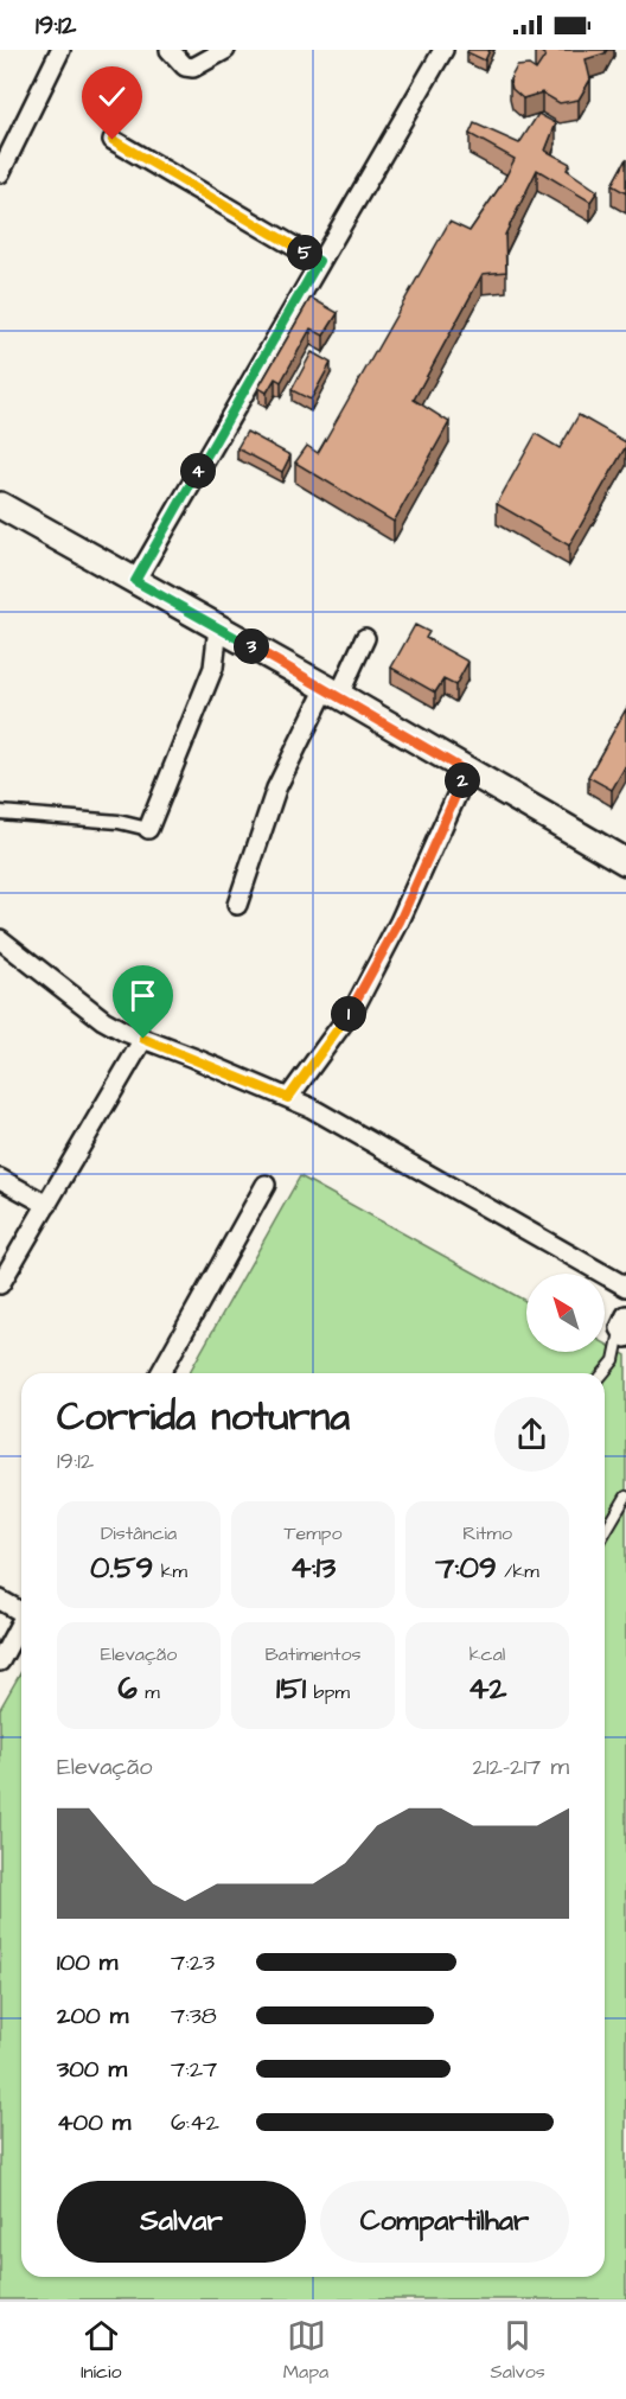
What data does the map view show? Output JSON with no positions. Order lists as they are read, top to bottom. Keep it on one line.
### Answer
{"north":"top left","page":{"status":"19:12","pins":["5","4","3","2","1"],"heading":["Corrida noturna","19:12"],"stats":[["Distância","0.59 km"],["Tempo","4:13"],["Ritmo","7:09 /km"],["Elevação","6 m"],["Batimentos","151 bpm"],["kcal","42"]],"chart":["Elevação","212–217 m"],"list":[{"name":"100 m","note":"7:23"},{"name":"200 m","note":"7:38"},{"name":"300 m","note":"7:27"},{"name":"400 m","note":"6:42"}],"buttons":["Salvar","Compartilhar"],"tabs":["Início","Mapa","Salvos"]}}
